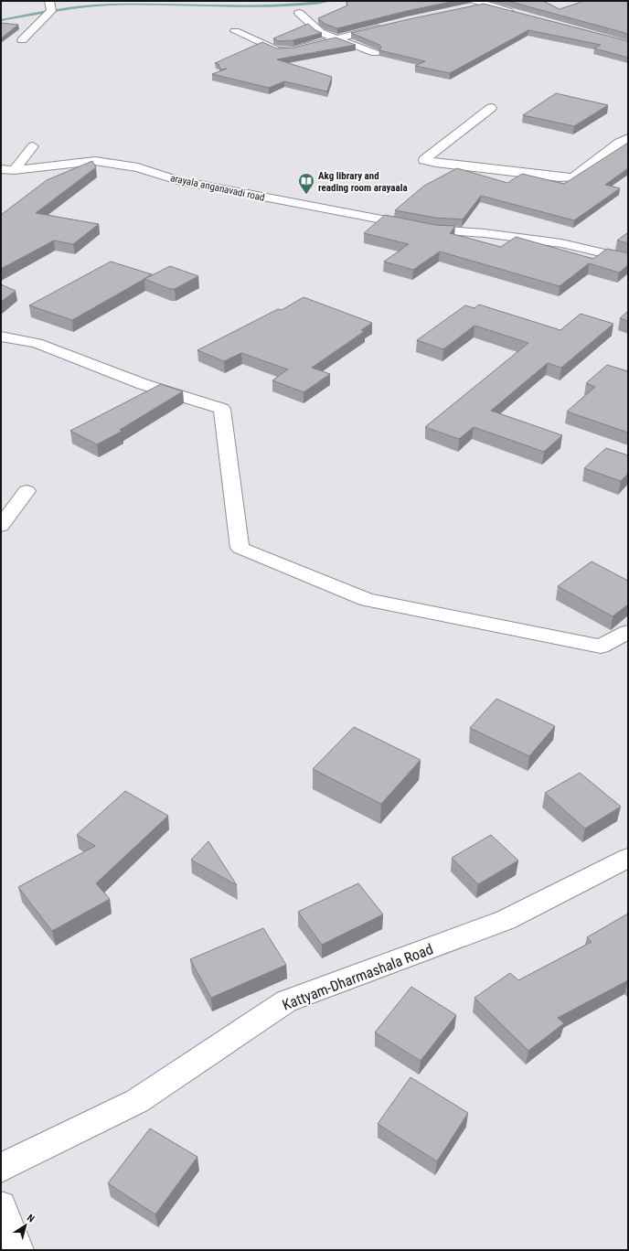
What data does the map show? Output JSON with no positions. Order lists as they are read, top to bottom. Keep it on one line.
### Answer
{"streets":{"street":["arayala anganavadi road","Kattyam-Dharmashala Road"]},"places":{"library":["Akg library and reading room arayaala"]},"north":"top right"}
